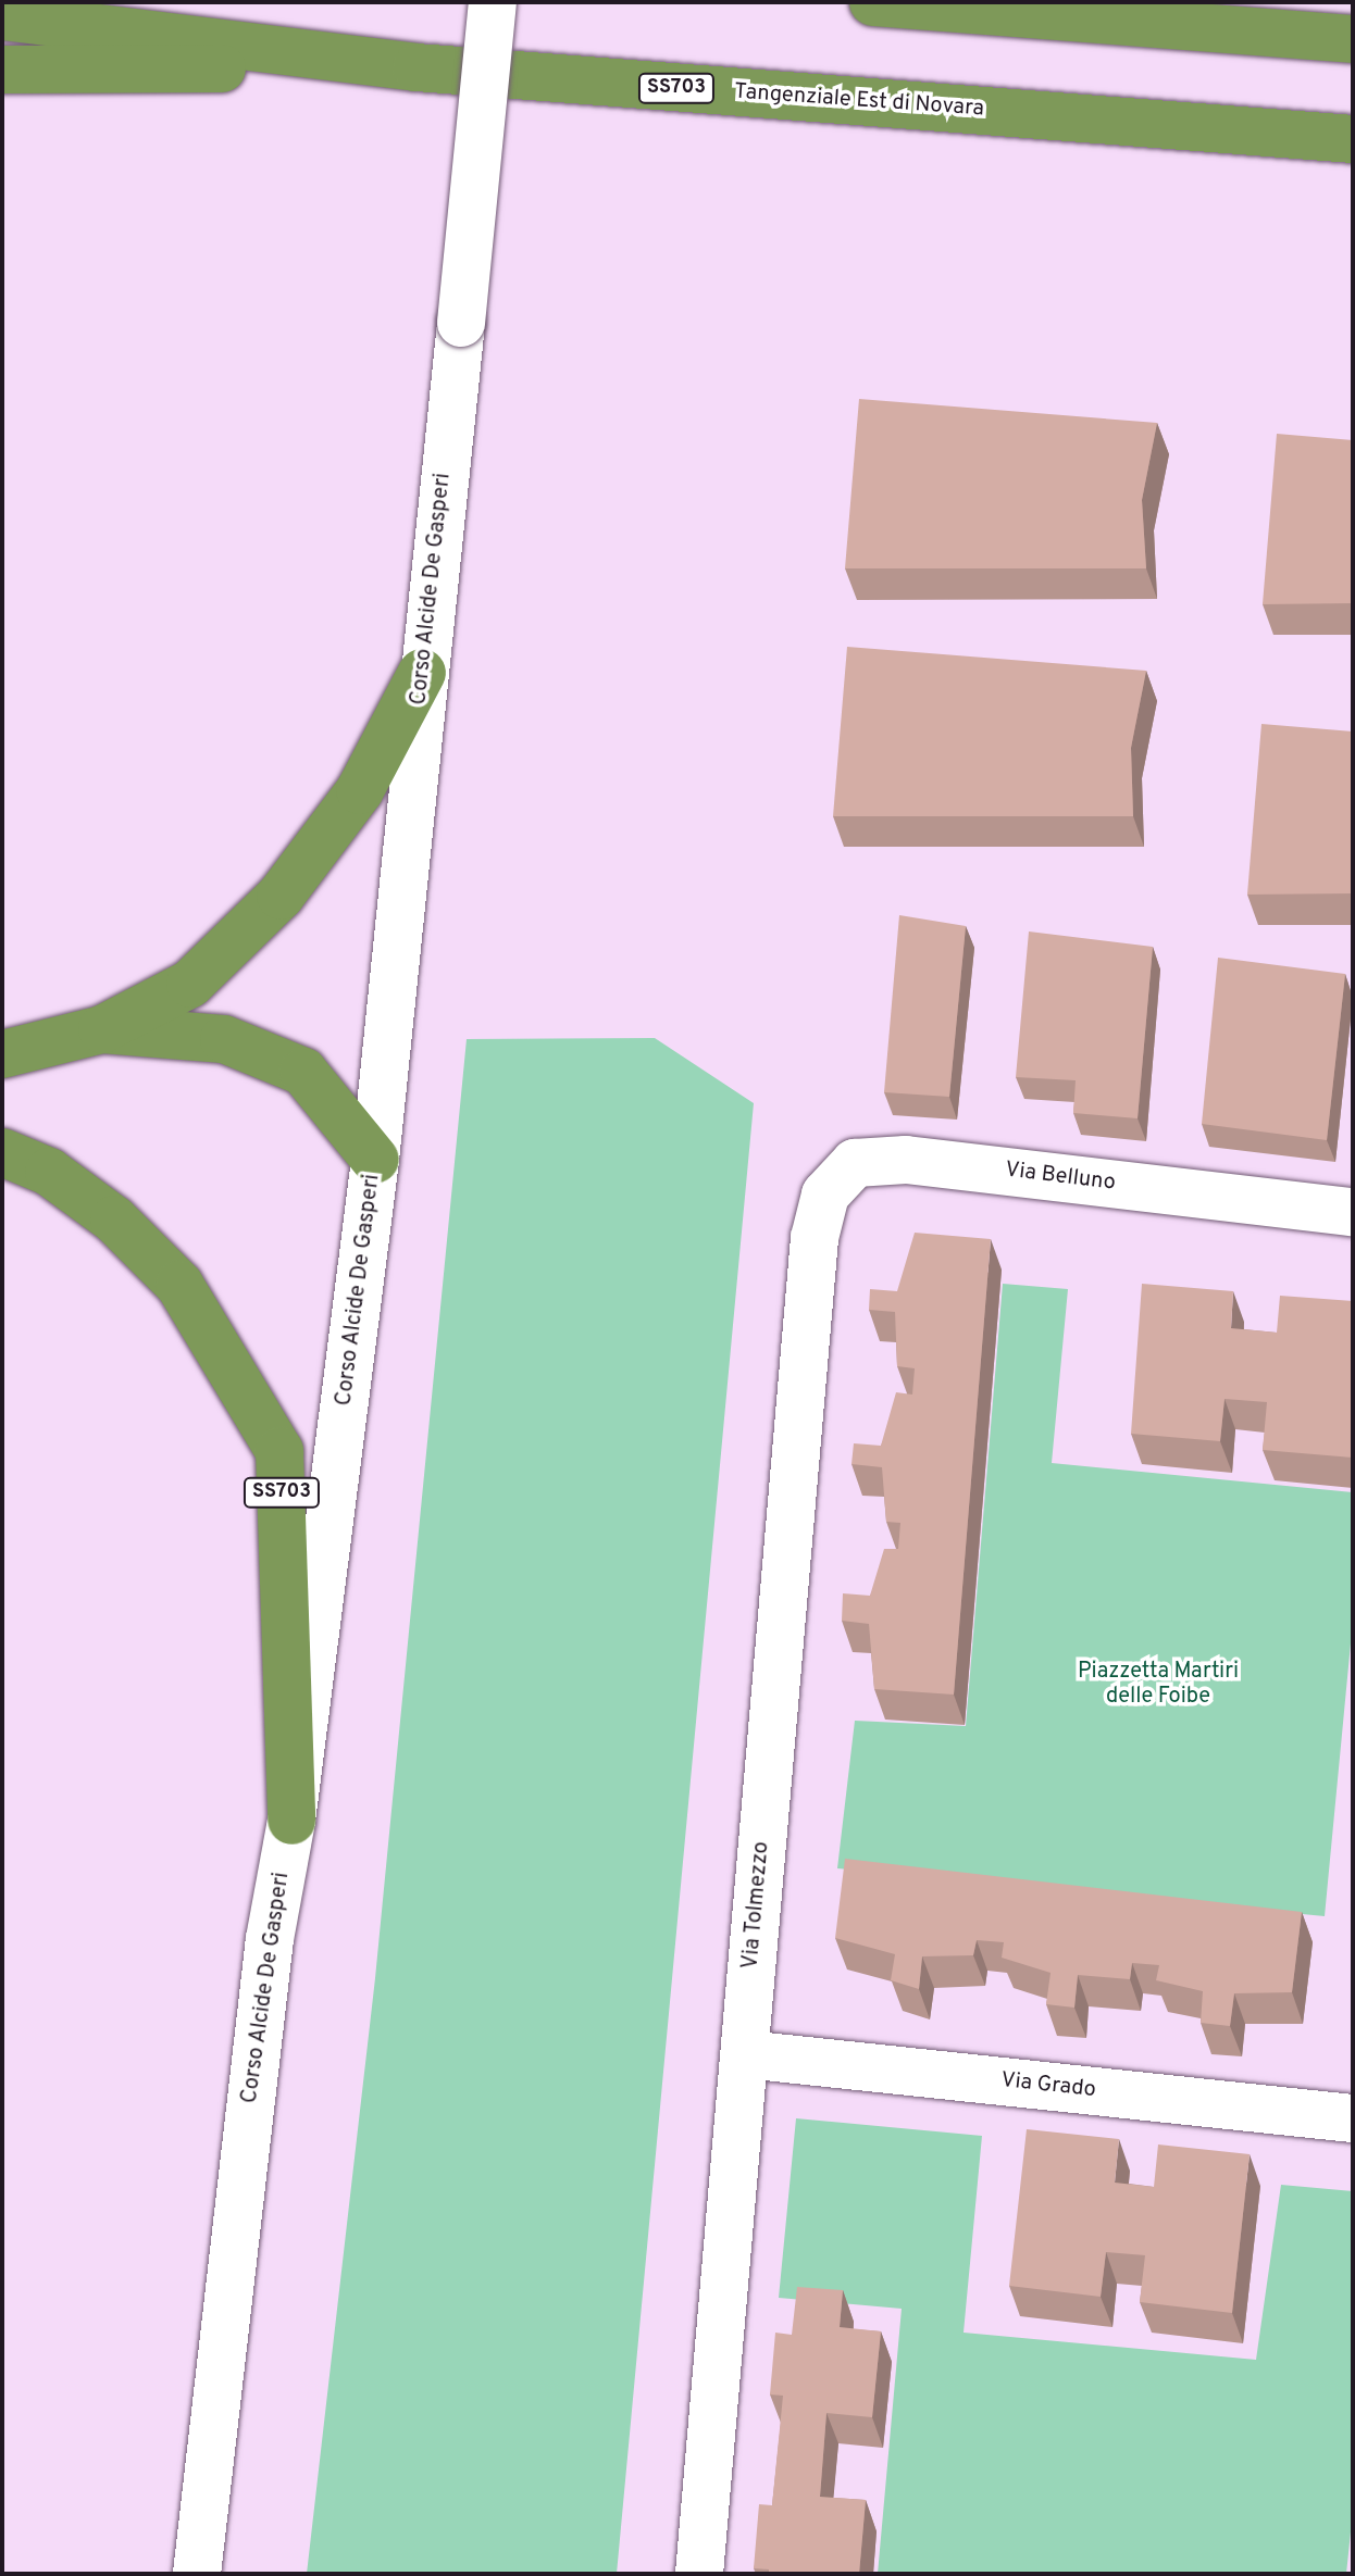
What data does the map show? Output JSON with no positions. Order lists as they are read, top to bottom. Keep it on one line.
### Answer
{"streets":{"highway":["SS703","Tangenziale Est di Novara"],"street":["Corso Alcide De Gasperi","Via Belluno","Via Tolmezzo","Via Grado"]},"crossings":[["SS703","Tangenziale Est di Novara"],["SS703","Corso Alcide De Gasperi"],["Via Belluno","Via Tolmezzo"],["Via Tolmezzo","Via Grado"]],"parks":["Piazzetta Martiri delle Foibe"]}
